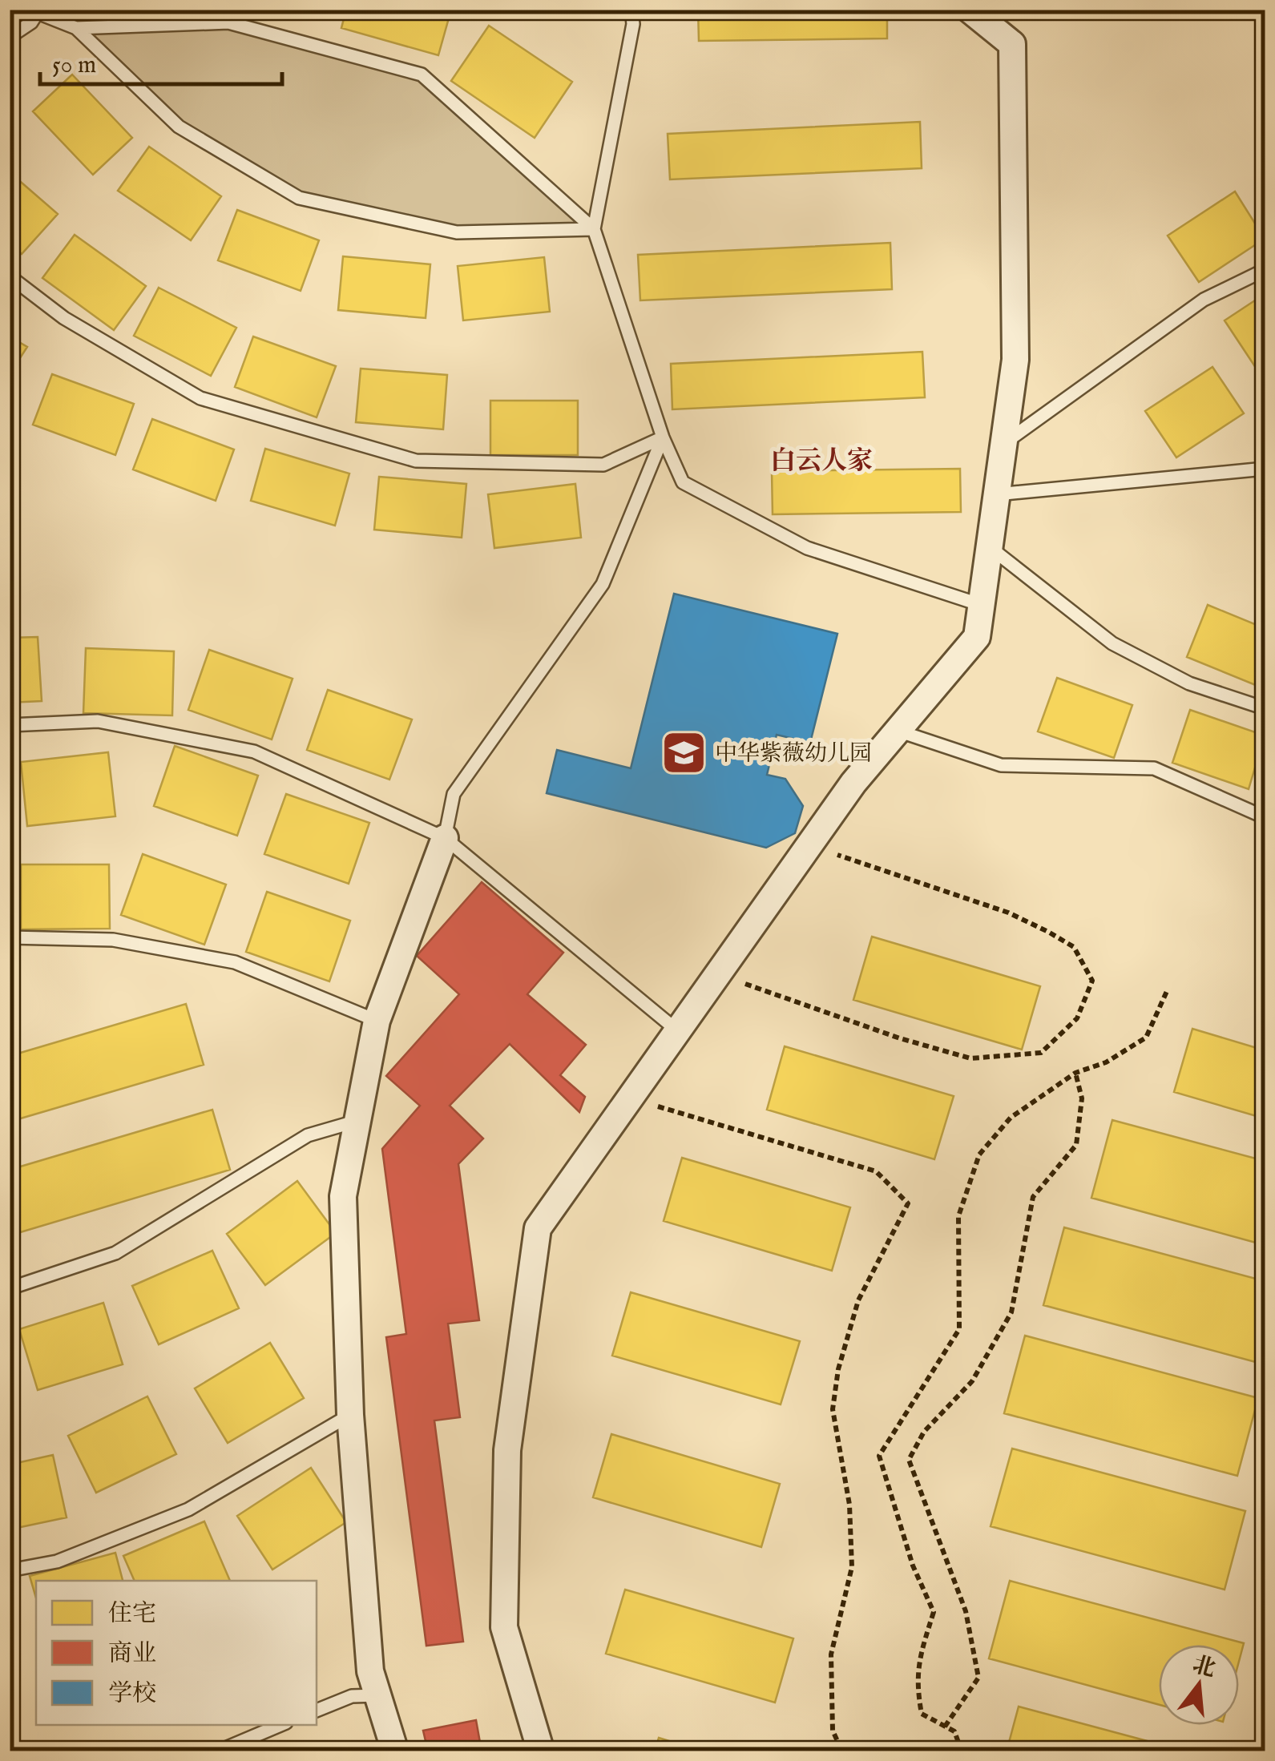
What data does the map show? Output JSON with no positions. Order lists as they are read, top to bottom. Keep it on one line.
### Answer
{"districts":["白云人家"],"places":{"school or university":["中华紫薇幼儿园"]},"legend":["住宅","商业","学校"],"scale_bar":"50 m","north":"top"}
